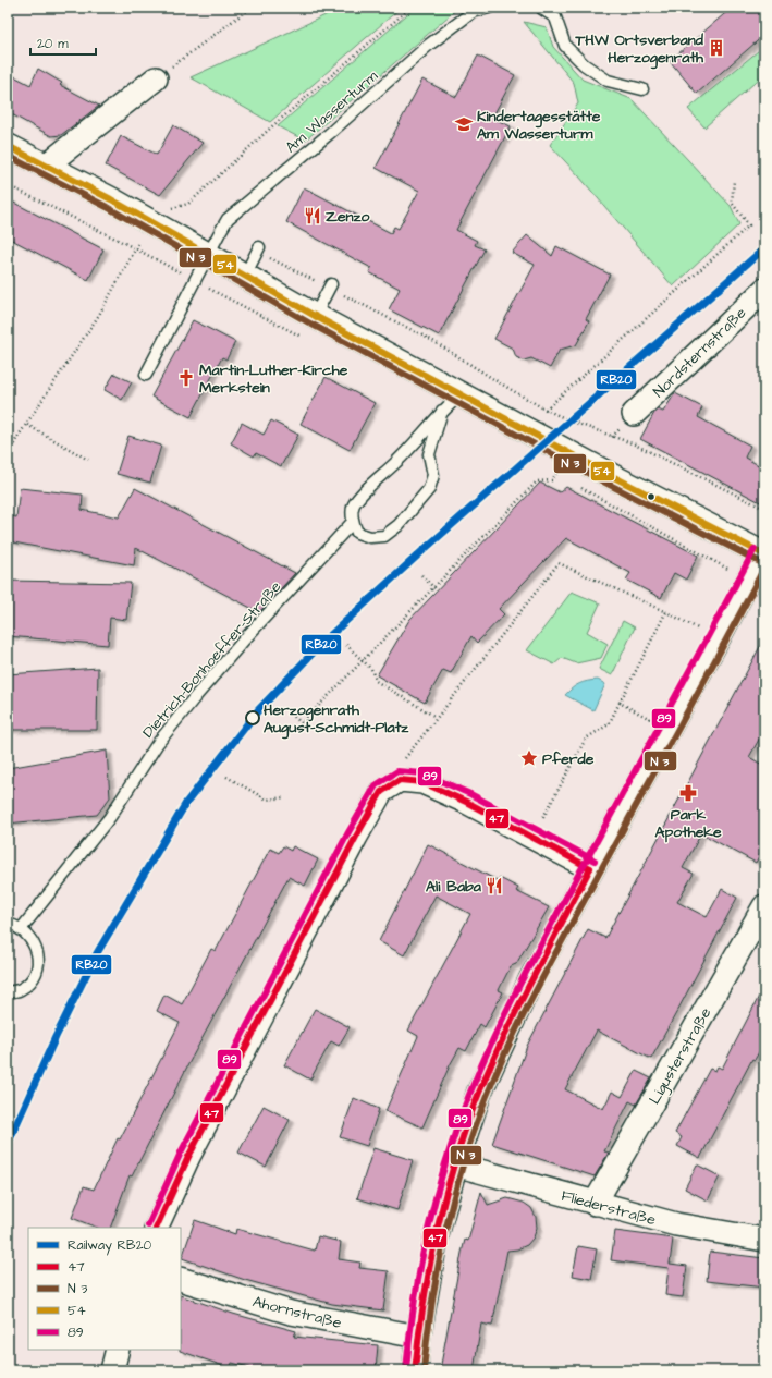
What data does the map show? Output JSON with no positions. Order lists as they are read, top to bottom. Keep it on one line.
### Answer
{"streets":{"street":["Nordsternstraße","Ligusterstraße","Fliederstraße","Ahornstraße"],"lane":["Am Wasserturm","Dietrich-Bonhoeffer-Straße"]},"crossings":[["Ligusterstraße","Fliederstraße"]],"places":{"building":["THW Ortsverband Herzogenrath"],"school or university":["Kindertagesstätte Am Wasserturm"],"restaurant":["Zenzo","Ali Baba"],"church":["Martin-Luther-Kirche Merkstein"],"other":["Herzogenrath August-Schmidt-Platz"],"place":["Pferde"],"pharmacy":["Park Apotheke"]},"lines":["transit line 54","rail line RB20","transit line 89","transit line 47"],"legend":["Railway RB20","47","N 3","54","89"],"scale_bar":"20 m"}
